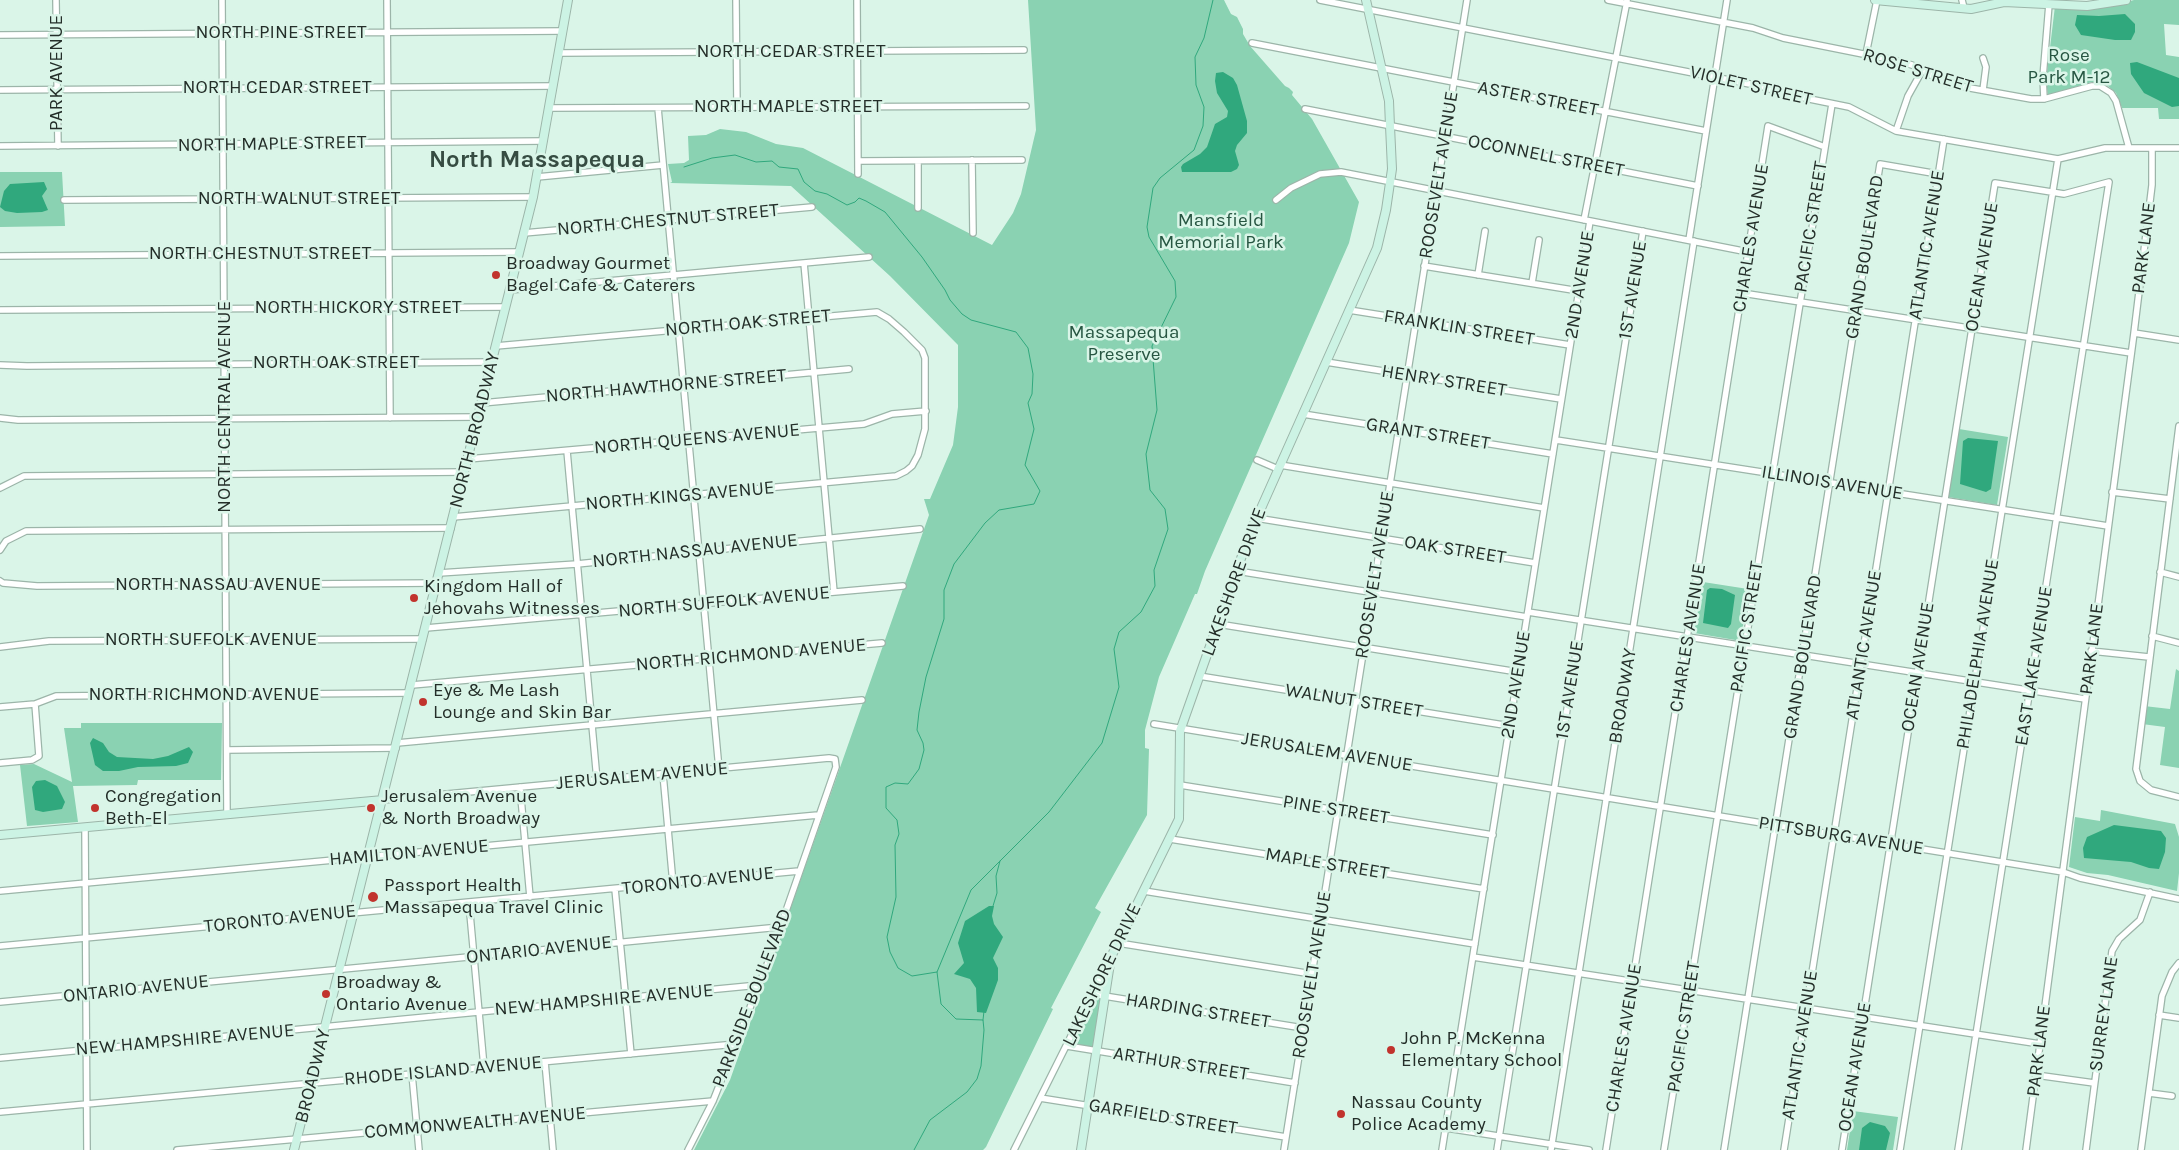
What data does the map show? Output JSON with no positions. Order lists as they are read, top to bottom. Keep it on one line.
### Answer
{"streets":{"main road":["NORTH BROADWAY","LAKESHORE DRIVE","BROADWAY","JERUSALEM AVENUE"],"street":["NORTH PINE STREET","NORTH CEDAR STREET","ROSE STREET","PARK AVENUE","VIOLET STREET","ASTER STREET","NORTH MAPLE STREET","OCONNELL STREET","ROOSEVELT AVENUE","NORTH WALNUT STREET","NORTH CHESTNUT STREET","PACIFIC STREET","CHARLES AVENUE","ATLANTIC AVENUE","PARK LANE","GRAND BOULEVARD","OCEAN AVENUE","2ND AVENUE","1ST AVENUE","NORTH HICKORY STREET","NORTH OAK STREET","FRANKLIN STREET","HENRY STREET","NORTH HAWTHORNE STREET","NORTH CENTRAL AVENUE","GRANT STREET","NORTH QUEENS AVENUE","ILLINOIS AVENUE","NORTH KINGS AVENUE","OAK STREET","NORTH NASSAU AVENUE","NORTH SUFFOLK AVENUE","PHILADELPHIA AVENUE","NORTH RICHMOND AVENUE","EAST LAKE AVENUE","WALNUT STREET","PINE STREET","PITTSBURG AVENUE","HAMILTON AVENUE","MAPLE STREET","TORONTO AVENUE","ONTARIO AVENUE","PARKSIDE BOULEVARD","NEW HAMPSHIRE AVENUE","HARDING STREET","SURREY LANE","ARTHUR STREET","RHODE ISLAND AVENUE","GARFIELD STREET","COMMONWEALTH AVENUE"]},"crossings":[["NORTH PINE STREET","PARK AVENUE"],["NORTH PINE STREET","NORTH CENTRAL AVENUE"],["NORTH PINE STREET","NORTH BROADWAY"],["NORTH CEDAR STREET","PARK AVENUE"],["NORTH CEDAR STREET","NORTH CENTRAL AVENUE"],["NORTH CEDAR STREET","NORTH BROADWAY"],["ROSE STREET","VIOLET STREET"],["ROSE STREET","2ND AVENUE"],["ROSE STREET","BROADWAY"],["PARK AVENUE","NORTH MAPLE STREET"],["VIOLET STREET","ROOSEVELT AVENUE"],["VIOLET STREET","PACIFIC STREET"],["VIOLET STREET","ATLANTIC AVENUE"],["VIOLET STREET","PARK LANE"],["VIOLET STREET","2ND AVENUE"],["VIOLET STREET","LAKESHORE DRIVE"],["VIOLET STREET","PHILADELPHIA AVENUE"],["VIOLET STREET","BROADWAY"],["ASTER STREET","ROOSEVELT AVENUE"],["ASTER STREET","2ND AVENUE"],["ASTER STREET","LAKESHORE DRIVE"],["ASTER STREET","BROADWAY"],["NORTH MAPLE STREET","NORTH CENTRAL AVENUE"],["NORTH MAPLE STREET","NORTH BROADWAY"],["OCONNELL STREET","ROOSEVELT AVENUE"],["OCONNELL STREET","2ND AVENUE"],["OCONNELL STREET","LAKESHORE DRIVE"],["OCONNELL STREET","BROADWAY"],["ROOSEVELT AVENUE","FRANKLIN STREET"],["ROOSEVELT AVENUE","HENRY STREET"],["ROOSEVELT AVENUE","GRANT STREET"],["ROOSEVELT AVENUE","OAK STREET"],["ROOSEVELT AVENUE","WALNUT STREET"],["ROOSEVELT AVENUE","JERUSALEM AVENUE"],["ROOSEVELT AVENUE","PINE STREET"],["ROOSEVELT AVENUE","MAPLE STREET"],["ROOSEVELT AVENUE","HARDING STREET"],["ROOSEVELT AVENUE","ARTHUR STREET"],["ROOSEVELT AVENUE","GARFIELD STREET"],["NORTH WALNUT STREET","NORTH CENTRAL AVENUE"],["NORTH WALNUT STREET","NORTH BROADWAY"],["NORTH CHESTNUT STREET","NORTH CENTRAL AVENUE"],["NORTH CHESTNUT STREET","NORTH BROADWAY"],["PACIFIC STREET","CHARLES AVENUE"],["PACIFIC STREET","ILLINOIS AVENUE"],["PACIFIC STREET","PITTSBURG AVENUE"],["CHARLES AVENUE","ILLINOIS AVENUE"],["CHARLES AVENUE","PITTSBURG AVENUE"],["ATLANTIC AVENUE","GRAND BOULEVARD"],["ATLANTIC AVENUE","ILLINOIS AVENUE"],["ATLANTIC AVENUE","PITTSBURG AVENUE"],["PARK LANE","ILLINOIS AVENUE"],["PARK LANE","PITTSBURG AVENUE"],["GRAND BOULEVARD","ILLINOIS AVENUE"],["GRAND BOULEVARD","PITTSBURG AVENUE"],["OCEAN AVENUE","ILLINOIS AVENUE"],["OCEAN AVENUE","PHILADELPHIA AVENUE"],["OCEAN AVENUE","EAST LAKE AVENUE"],["OCEAN AVENUE","PITTSBURG AVENUE"],["2ND AVENUE","FRANKLIN STREET"],["2ND AVENUE","HENRY STREET"],["2ND AVENUE","GRANT STREET"],["2ND AVENUE","ILLINOIS AVENUE"],["2ND AVENUE","OAK STREET"],["2ND AVENUE","WALNUT STREET"],["2ND AVENUE","JERUSALEM AVENUE"],["2ND AVENUE","PINE STREET"],["2ND AVENUE","PITTSBURG AVENUE"],["2ND AVENUE","MAPLE STREET"],["1ST AVENUE","ILLINOIS AVENUE"],["1ST AVENUE","PITTSBURG AVENUE"],["NORTH HICKORY STREET","NORTH CENTRAL AVENUE"],["NORTH HICKORY STREET","NORTH BROADWAY"],["NORTH OAK STREET","NORTH CENTRAL AVENUE"],["NORTH OAK STREET","NORTH BROADWAY"],["NORTH OAK STREET","NORTH QUEENS AVENUE"],["NORTH OAK STREET","NORTH KINGS AVENUE"],["FRANKLIN STREET","LAKESHORE DRIVE"],["HENRY STREET","LAKESHORE DRIVE"],["NORTH HAWTHORNE STREET","NORTH BROADWAY"],["NORTH CENTRAL AVENUE","NORTH NASSAU AVENUE"],["NORTH CENTRAL AVENUE","NORTH SUFFOLK AVENUE"],["NORTH CENTRAL AVENUE","NORTH RICHMOND AVENUE"],["NORTH CENTRAL AVENUE","JERUSALEM AVENUE"],["NORTH BROADWAY","NORTH QUEENS AVENUE"],["NORTH BROADWAY","NORTH KINGS AVENUE"],["NORTH BROADWAY","NORTH NASSAU AVENUE"],["NORTH BROADWAY","NORTH SUFFOLK AVENUE"],["NORTH BROADWAY","NORTH RICHMOND AVENUE"],["NORTH BROADWAY","BROADWAY"],["NORTH BROADWAY","JERUSALEM AVENUE"],["NORTH BROADWAY","HAMILTON AVENUE"],["GRANT STREET","LAKESHORE DRIVE"],["NORTH QUEENS AVENUE","NORTH KINGS AVENUE"],["ILLINOIS AVENUE","PHILADELPHIA AVENUE"],["ILLINOIS AVENUE","EAST LAKE AVENUE"],["ILLINOIS AVENUE","BROADWAY"],["OAK STREET","LAKESHORE DRIVE"],["LAKESHORE DRIVE","WALNUT STREET"],["LAKESHORE DRIVE","JERUSALEM AVENUE"],["LAKESHORE DRIVE","PINE STREET"],["LAKESHORE DRIVE","MAPLE STREET"],["LAKESHORE DRIVE","HARDING STREET"],["LAKESHORE DRIVE","ARTHUR STREET"],["LAKESHORE DRIVE","GARFIELD STREET"],["PHILADELPHIA AVENUE","EAST LAKE AVENUE"],["PHILADELPHIA AVENUE","PITTSBURG AVENUE"],["EAST LAKE AVENUE","PITTSBURG AVENUE"],["BROADWAY","PITTSBURG AVENUE"],["BROADWAY","HAMILTON AVENUE"],["BROADWAY","TORONTO AVENUE"],["BROADWAY","ONTARIO AVENUE"],["BROADWAY","NEW HAMPSHIRE AVENUE"],["BROADWAY","RHODE ISLAND AVENUE"],["BROADWAY","COMMONWEALTH AVENUE"],["JERUSALEM AVENUE","PITTSBURG AVENUE"],["JERUSALEM AVENUE","PARKSIDE BOULEVARD"],["PITTSBURG AVENUE","SURREY LANE"],["HAMILTON AVENUE","PARKSIDE BOULEVARD"],["TORONTO AVENUE","PARKSIDE BOULEVARD"],["ONTARIO AVENUE","PARKSIDE BOULEVARD"],["PARKSIDE BOULEVARD","NEW HAMPSHIRE AVENUE"],["PARKSIDE BOULEVARD","RHODE ISLAND AVENUE"],["PARKSIDE BOULEVARD","COMMONWEALTH AVENUE"]],"districts":["North Massapequa"],"parks":["Rose Park M-12","Mansfield Memorial Park","Massapequa Preserve"],"places":["Broadway Gourmet Bagel Cafe & Caterers","Kingdom Hall of Jehovahs Witnesses","Eye & Me Lash Lounge and Skin Bar","Congregation Beth-El","Jerusalem Avenue & North Broadway","Passport Health Massapequa Travel Clinic","Broadway & Ontario Avenue","John P. McKenna Elementary School","Nassau County Police Academy"]}
